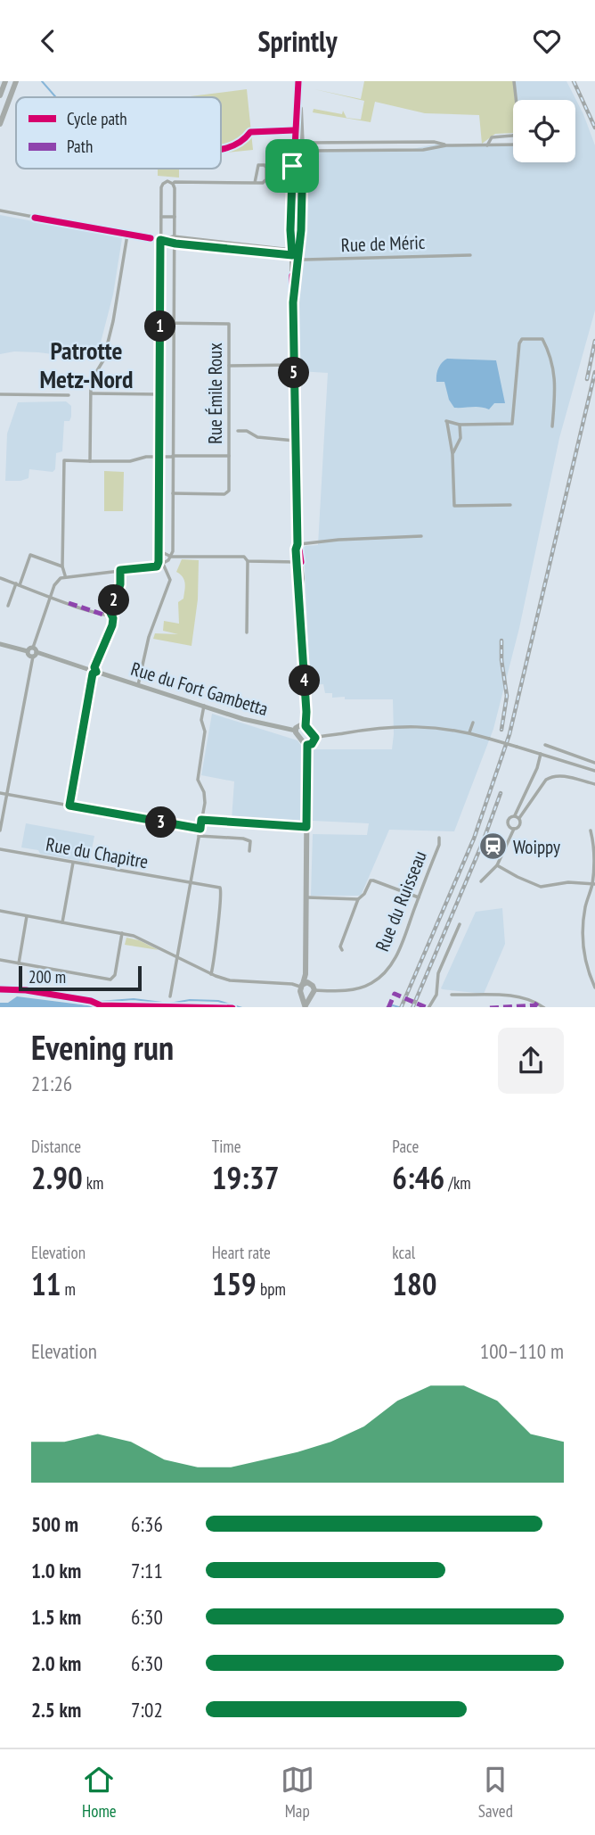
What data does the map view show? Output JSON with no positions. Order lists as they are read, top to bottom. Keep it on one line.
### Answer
{"streets":{"street":["Rue de Méric","Rue Émile Roux","Rue du Fort Gambetta","Rue du Chapitre","Rue du Ruisseau"]},"districts":["Patrotte Metz-Nord"],"places":{"station":["Woippy"]},"legend":["Cycle path","Path"],"scale_bar":"200 m","page":{"header":"Sprintly","pins":["1","5","2","4","3"],"scale":"200 m","heading":["Evening run","21:26"],"stats":[["Distance","2.90 km"],["Time","19:37"],["Pace","6:46 /km"],["Elevation","11 m"],["Heart rate","159 bpm"],["kcal","180"]],"chart":["Elevation","100–110 m"],"list":[{"name":"500 m","note":"6:36"},{"name":"1.0 km","note":"7:11"},{"name":"1.5 km","note":"6:30"},{"name":"2.0 km","note":"6:30"},{"name":"2.5 km","note":"7:02"}],"tabs":["Home","Map","Saved"]}}
